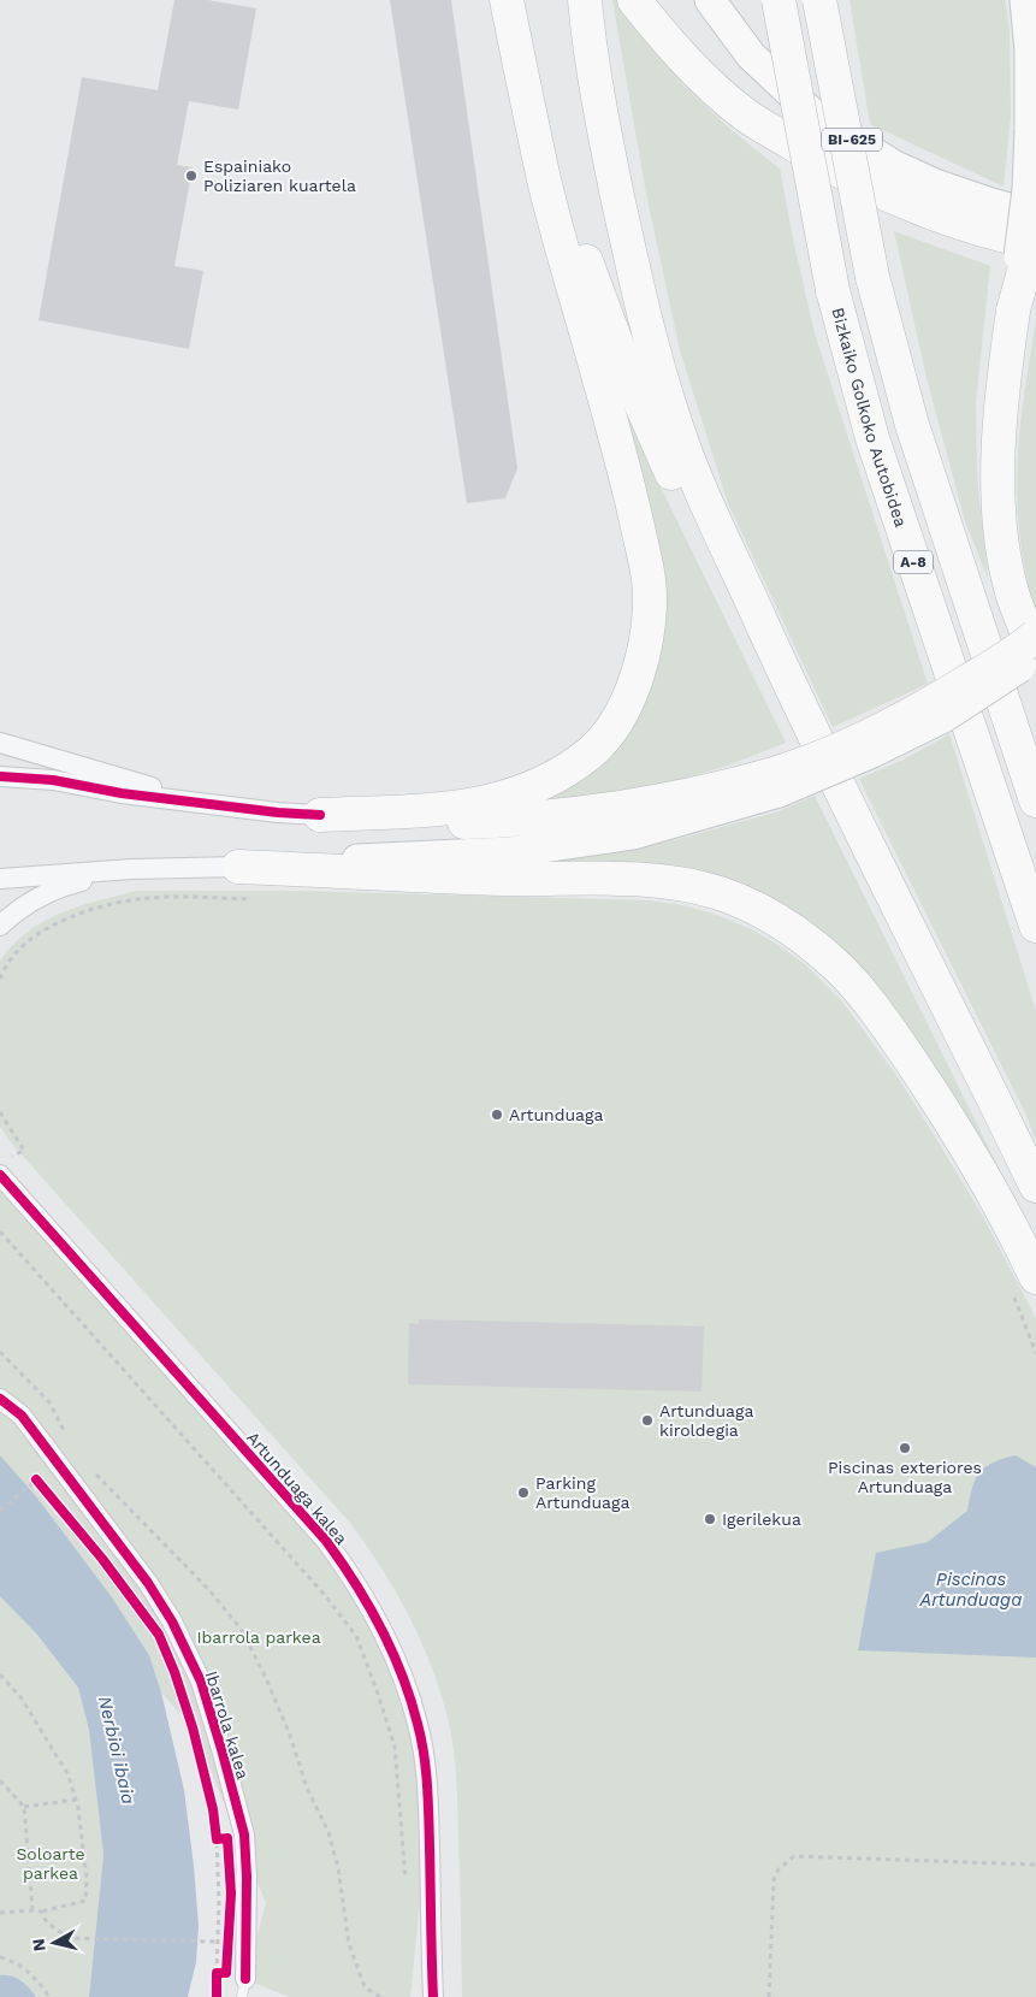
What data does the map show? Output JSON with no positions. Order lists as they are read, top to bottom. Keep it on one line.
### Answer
{"streets":{"highway":["Bizkaiko Golkoko Autobidea","A-8"],"main road":["BI-625"],"street":["Artunduaga kalea","Ibarrola kalea"]},"water":["Piscinas Artunduaga","Nerbioi ibaia"],"parks":["Ibarrola parkea","Soloarte parkea"],"places":["Espainiako Poliziaren kuartela","Artunduaga","Artunduaga kiroldegia","Piscinas exteriores Artunduaga","Parking Artunduaga","Igerilekua"],"north":"left"}
